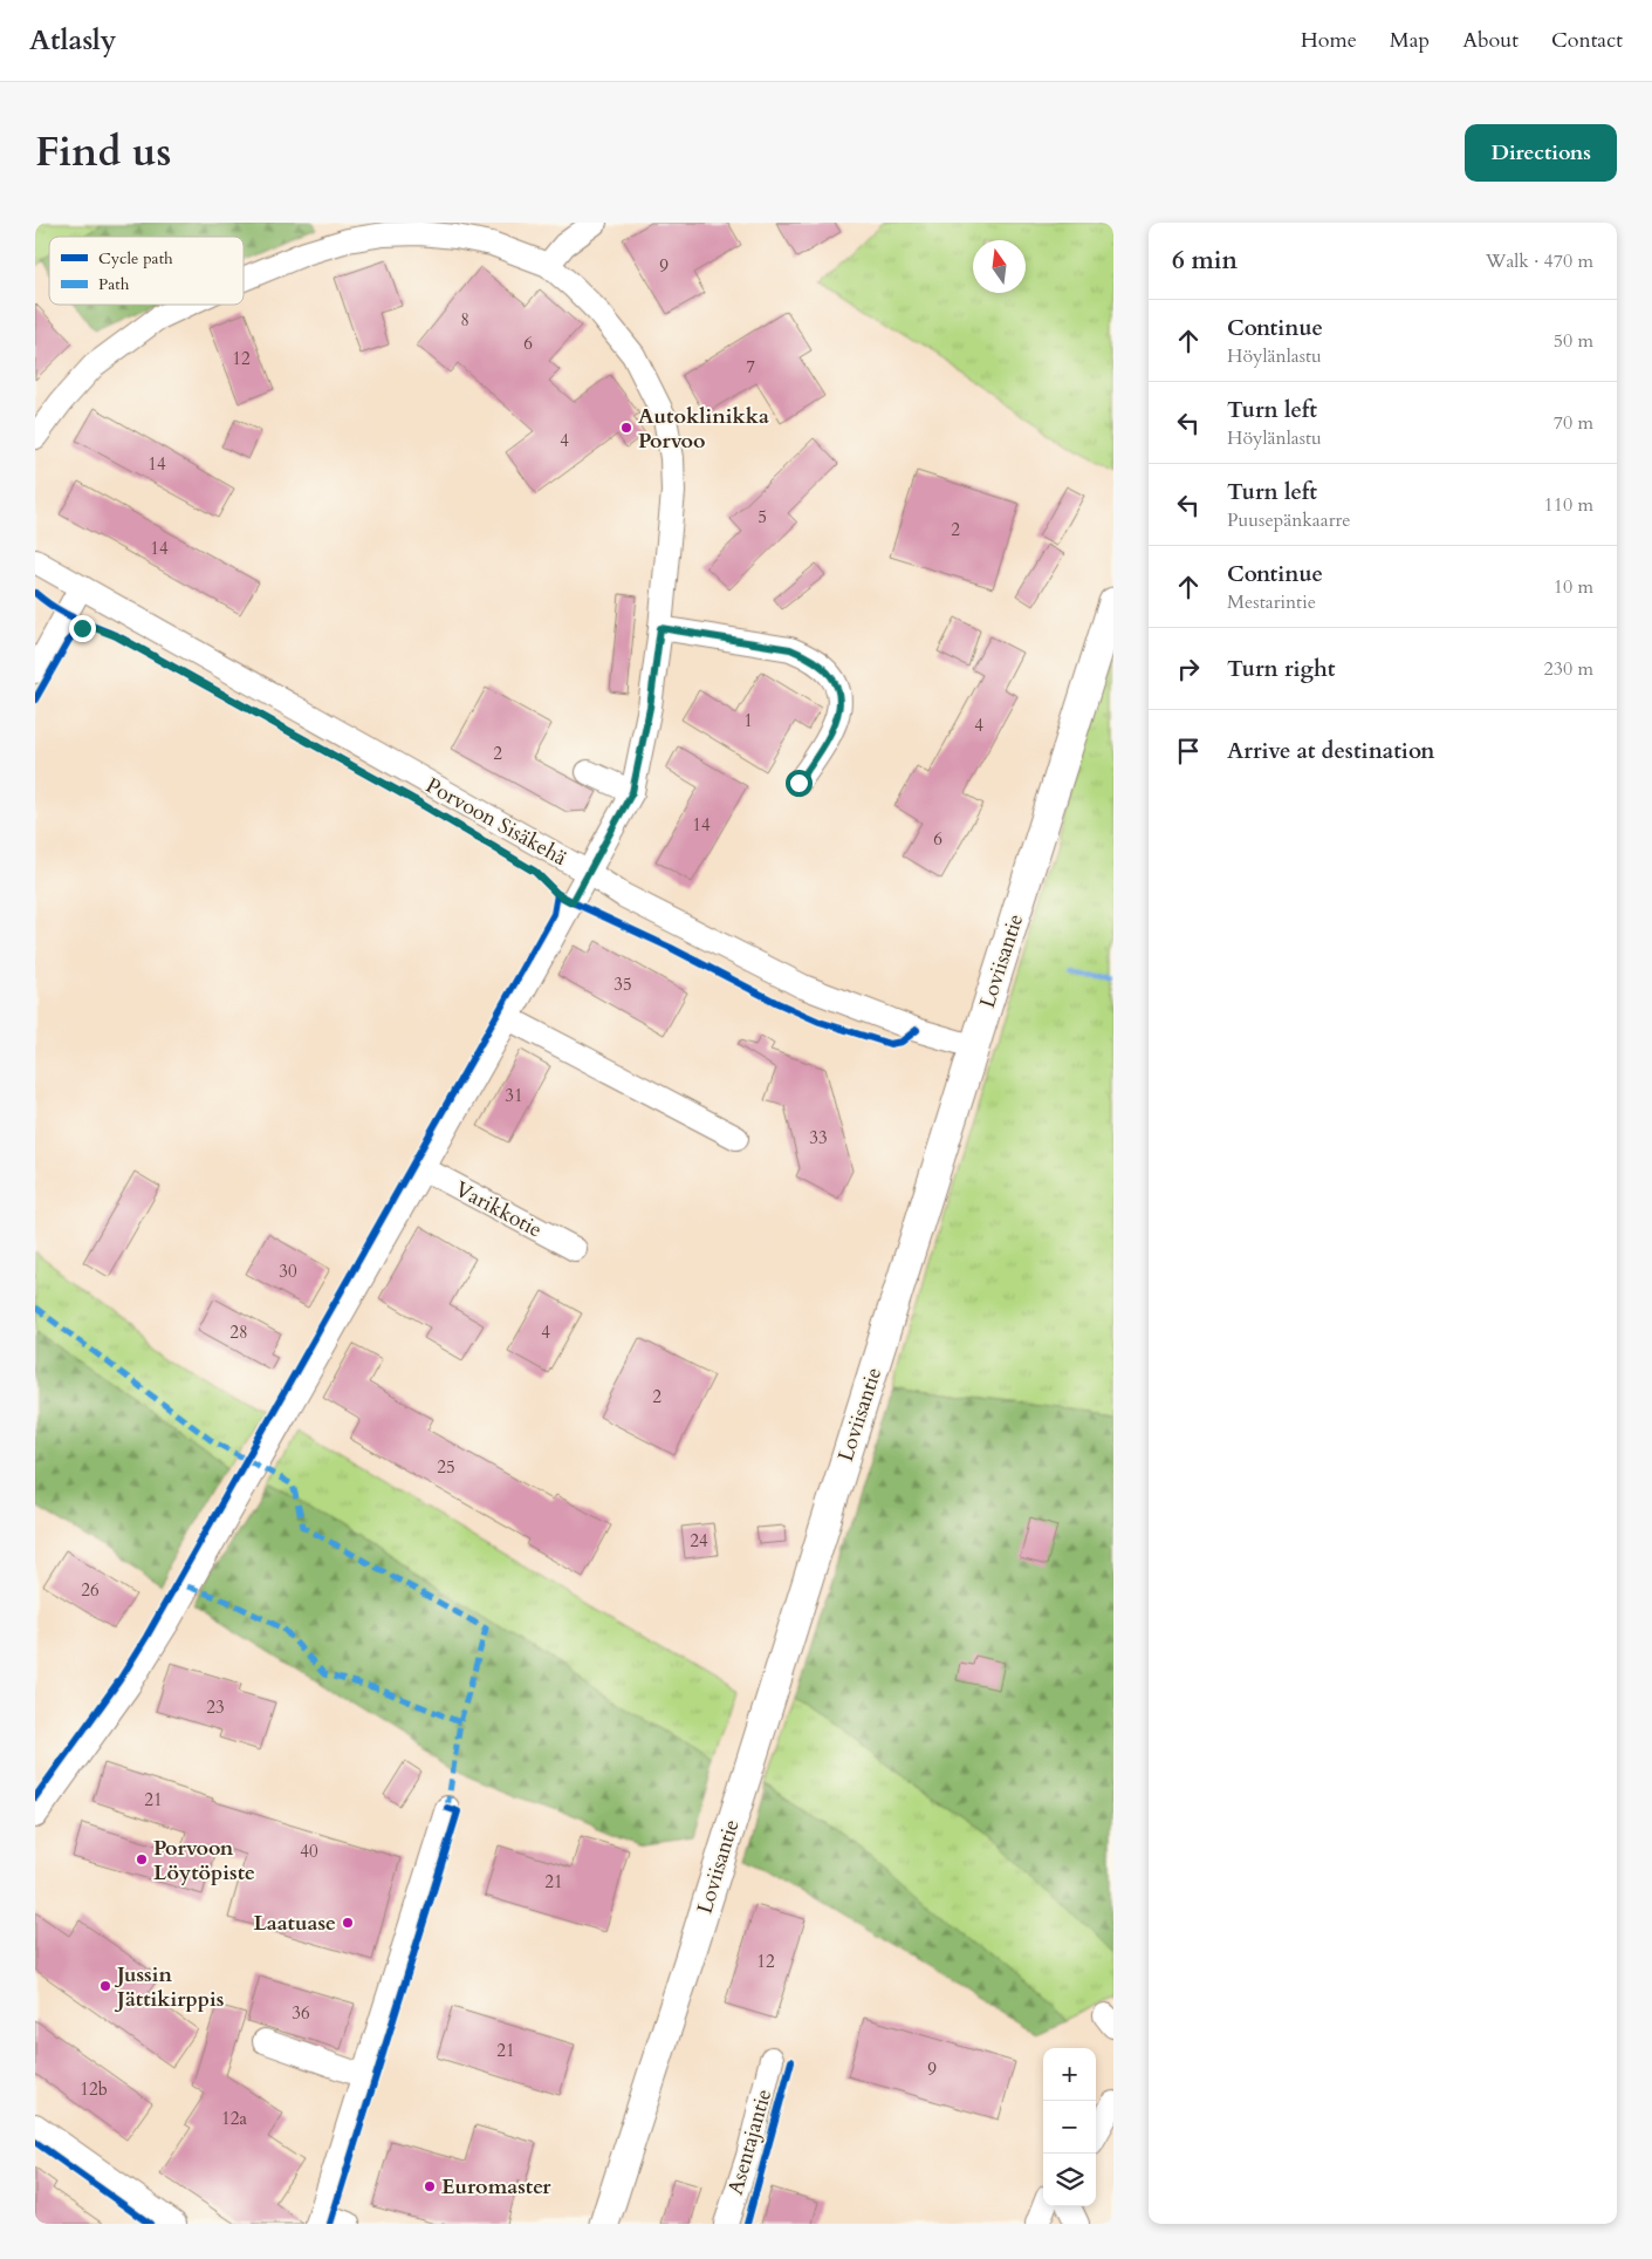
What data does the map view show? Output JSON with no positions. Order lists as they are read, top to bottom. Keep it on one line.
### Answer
{"streets":{"main road":["Loviisantie"],"street":["Porvoon Sisäkehä","Varikkotie","Asentajantie"]},"crossings":[["Porvoon Sisäkehä","Loviisantie"]],"places":["Autoklinikka Porvoo","Porvoon Löytöpiste","Laatuase","Jussin Jättikirppis","Euromaster"],"house_numbers":["9","8","6","12","7","4","14","5","2","14","1","4","2","14","6","35","31","33","30","28","4","2","25","24","26","23","21","40","21","12","36","21","9","12b","12a"],"legend":["Cycle path","Path"],"north":"top","page":{"header":"Atlasly","nav":["Home","Map","About","Contact"],"title":"Find us","buttons":"Directions","heading":["6 min","Walk · 470 m"],"list":[["Continue","Höylänlastu","50 m"],["Turn left","Höylänlastu","70 m"],["Turn left","Puusepänkaarre","110 m"],["Continue","Mestarintie","10 m"],["Turn right","230 m"],"Arrive at destination"],"map_buttons":["+","−"]}}
